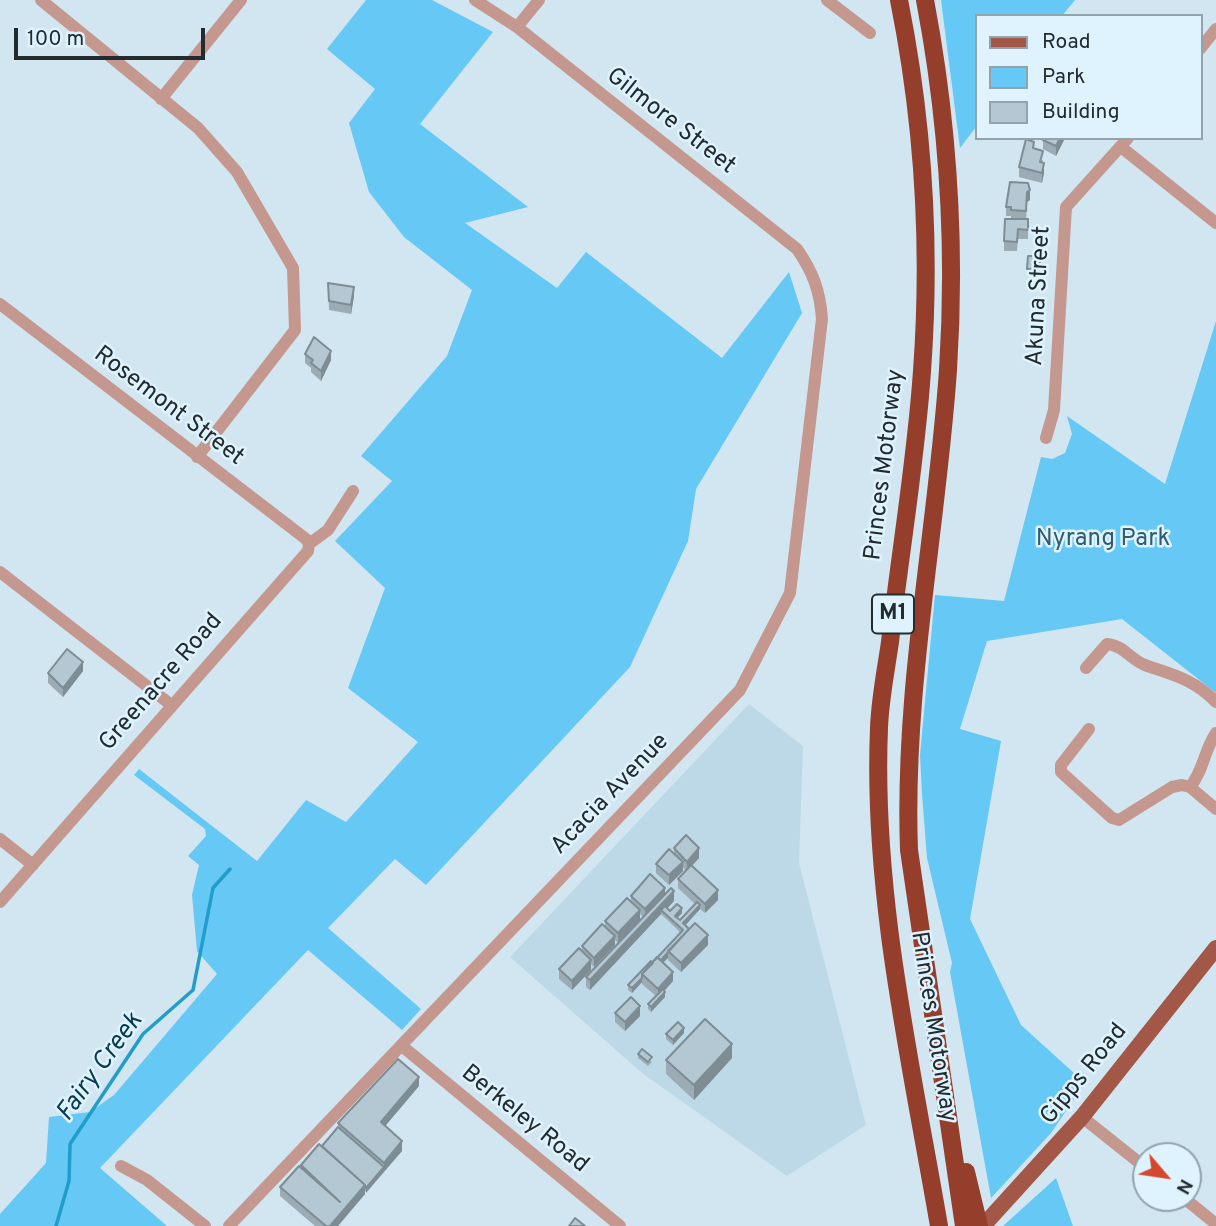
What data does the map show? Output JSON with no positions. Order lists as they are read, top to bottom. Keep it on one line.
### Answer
{"streets":{"highway":["Princes Motorway","M1"],"main road":["Gipps Road"],"street":["Gilmore Street","Akuna Street","Rosemont Street","Greenacre Road","Acacia Avenue","Berkeley Road"]},"crossings":[["Gilmore Street","Acacia Avenue"],["Rosemont Street","Greenacre Road"],["Acacia Avenue","Berkeley Road"]],"water":["Fairy Creek"],"parks":["Nyrang Park"],"legend":["Road","Park","Building"],"scale_bar":"100 m","north":"bottom right"}
